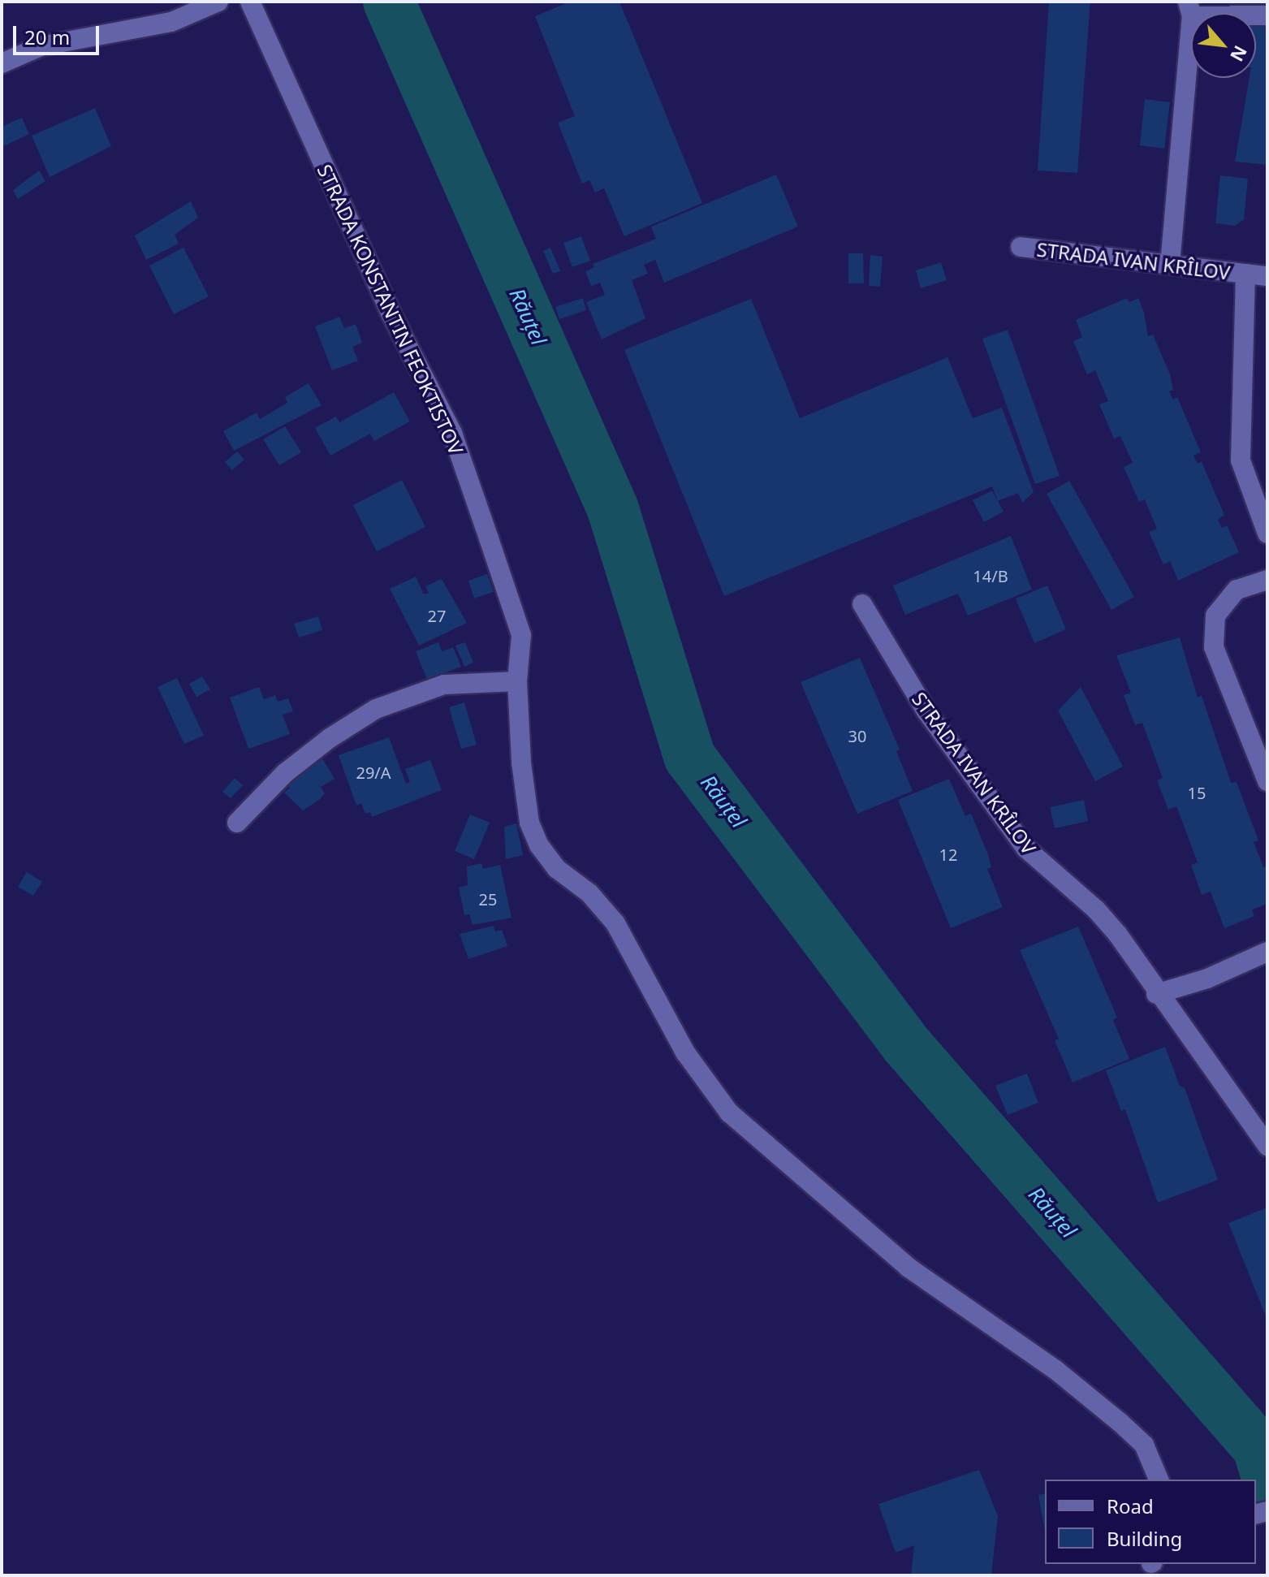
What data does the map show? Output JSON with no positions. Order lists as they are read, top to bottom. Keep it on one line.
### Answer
{"streets":{"street":["STRADA IVAN KRÎLOV","STRADA KONSTANTIN FEOKTISTOV"]},"water":["Răuțel"],"house_numbers":["14/B","27","30","29/A","15","12","25"],"legend":["Road","Building"],"scale_bar":"20 m","north":"bottom right"}
